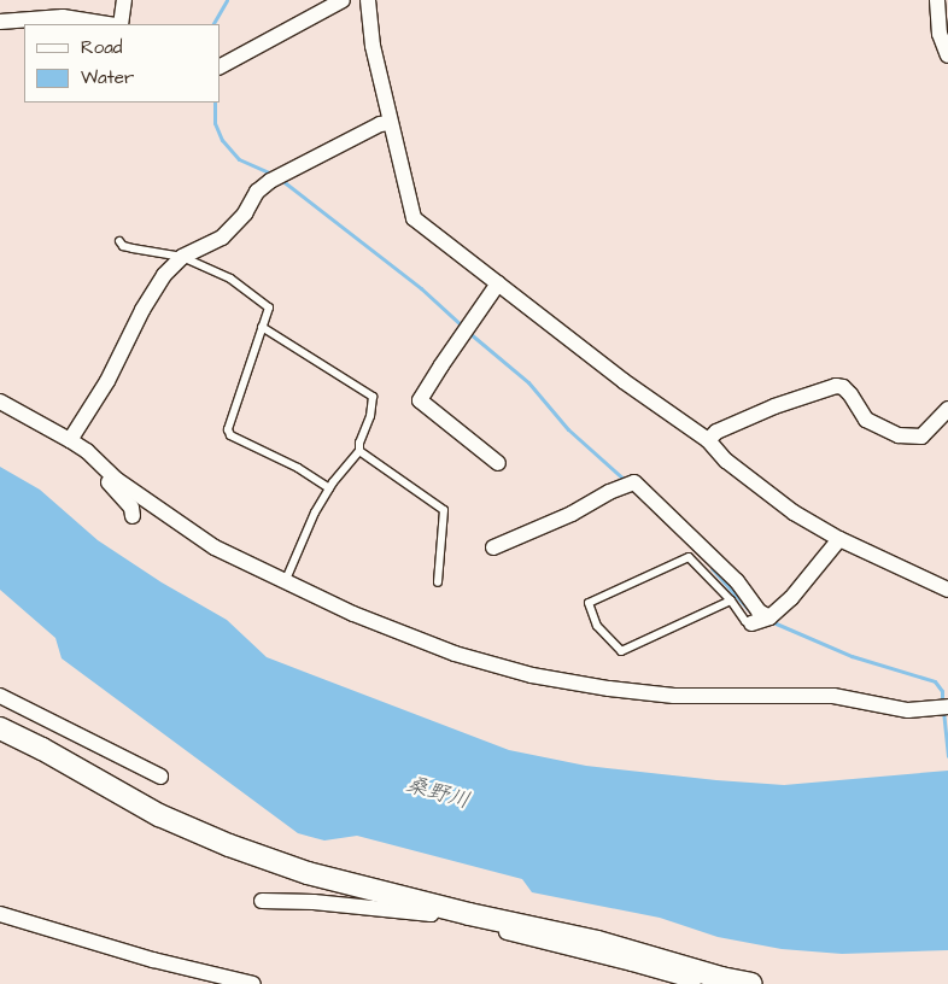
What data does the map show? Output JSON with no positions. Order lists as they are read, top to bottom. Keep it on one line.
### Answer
{"water":["桑野川"],"legend":["Road","Water"]}
